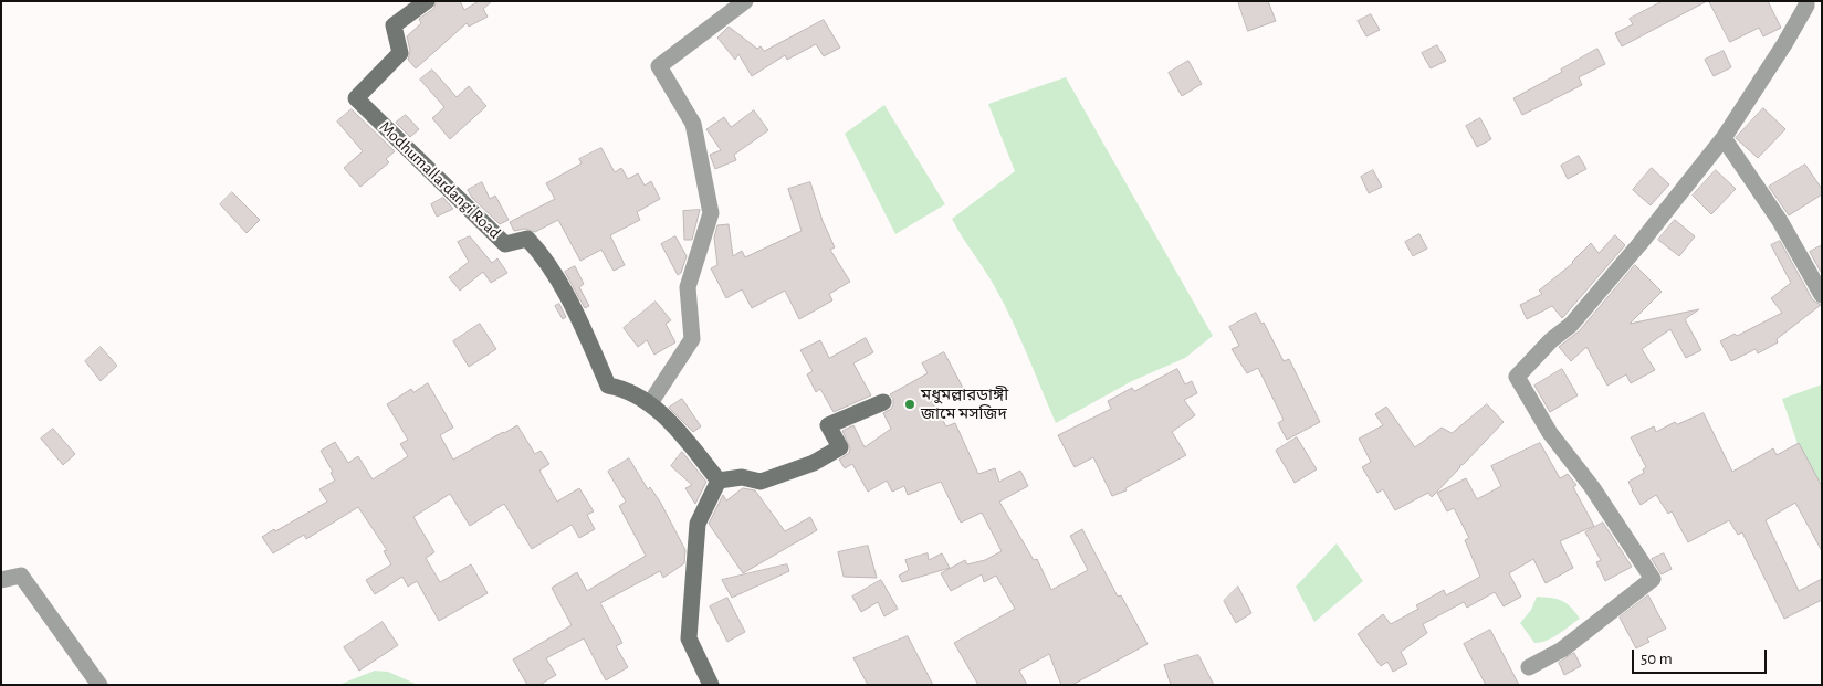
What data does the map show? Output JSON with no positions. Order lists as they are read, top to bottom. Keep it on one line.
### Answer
{"streets":{"street":["Modhumallardangi Road"]},"places":["মধুমল্লারডাঙ্গী জামে মসজিদ"],"scale_bar":"50 m"}
